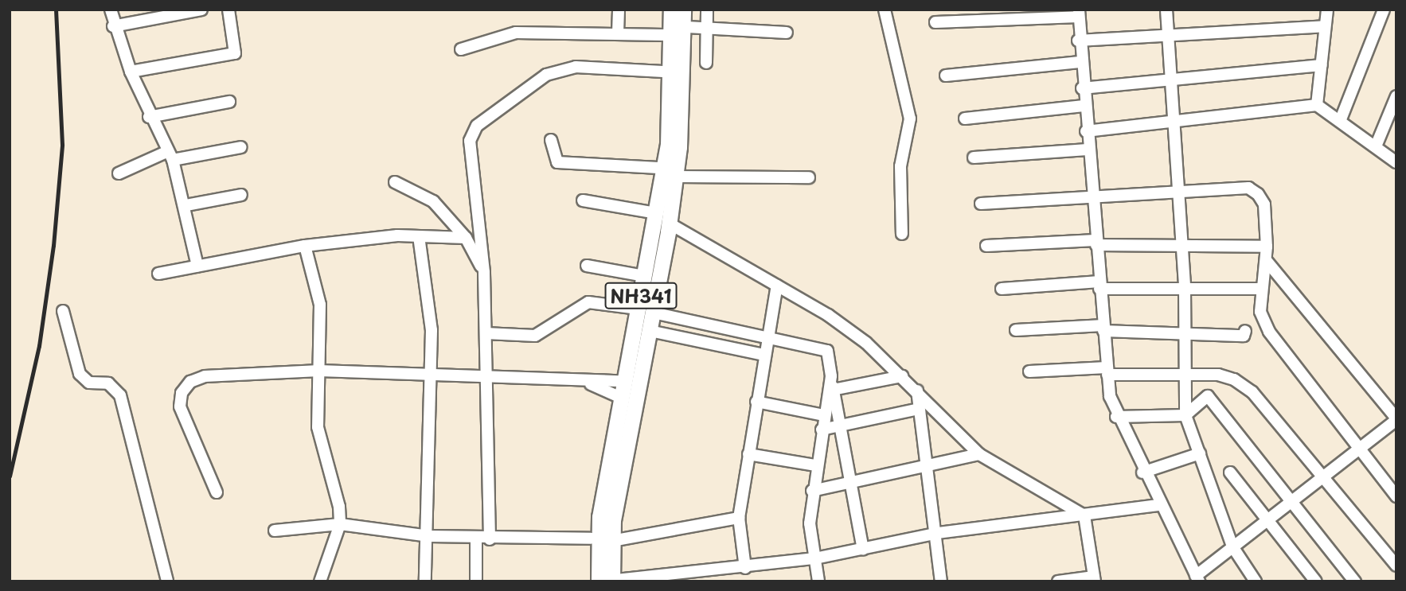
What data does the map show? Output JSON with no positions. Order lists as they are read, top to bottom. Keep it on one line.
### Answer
{"streets":{"highway":["NH341"]}}
